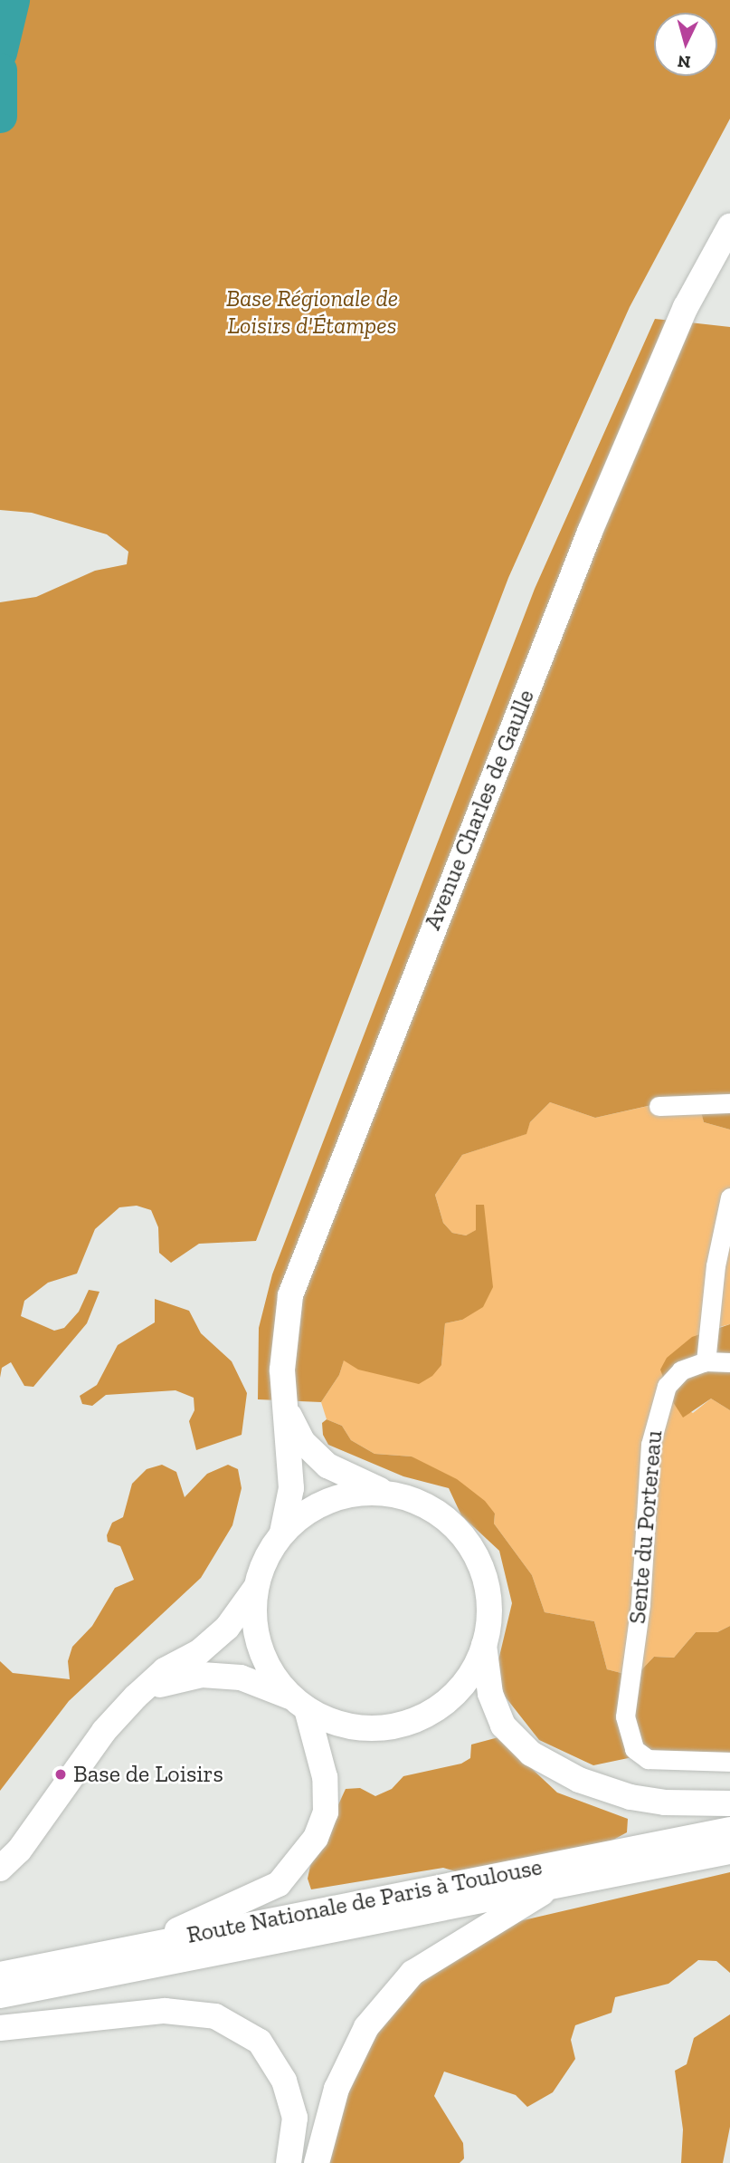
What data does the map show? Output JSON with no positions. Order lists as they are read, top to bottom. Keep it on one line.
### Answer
{"streets":{"main road":["Avenue Charles de Gaulle","Route Nationale de Paris à Toulouse"],"street":["Sente du Portereau"]},"parks":["Base Régionale de Loisirs d'Étampes"],"places":["Base de Loisirs"],"north":"bottom"}
